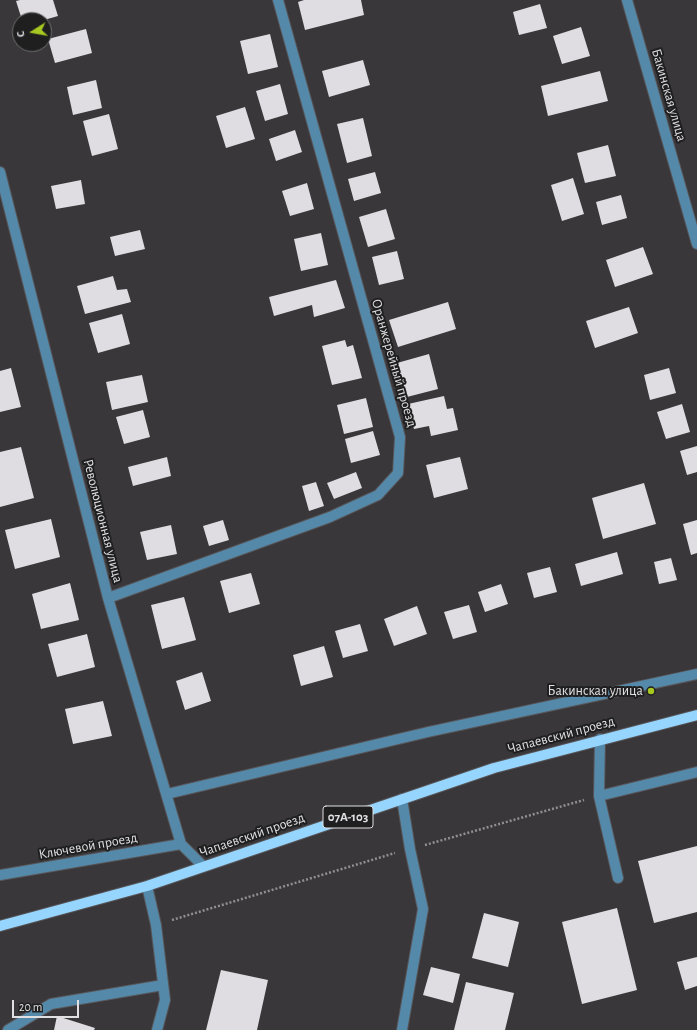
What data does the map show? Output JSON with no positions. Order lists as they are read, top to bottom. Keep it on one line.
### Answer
{"streets":{"main road":["Чапаевский проезд","07А-103"],"street":["Бакинская улица","Оранжерейный проезд","Революционная улица","Ключевой проезд"]},"crossings":[["Оранжерейный проезд","Революционная улица"],["Революционная улица","Чапаевский проезд"],["Революционная улица","Ключевой проезд"]],"places":["Бакинская улица"],"scale_bar":"20 m","north":"left"}
